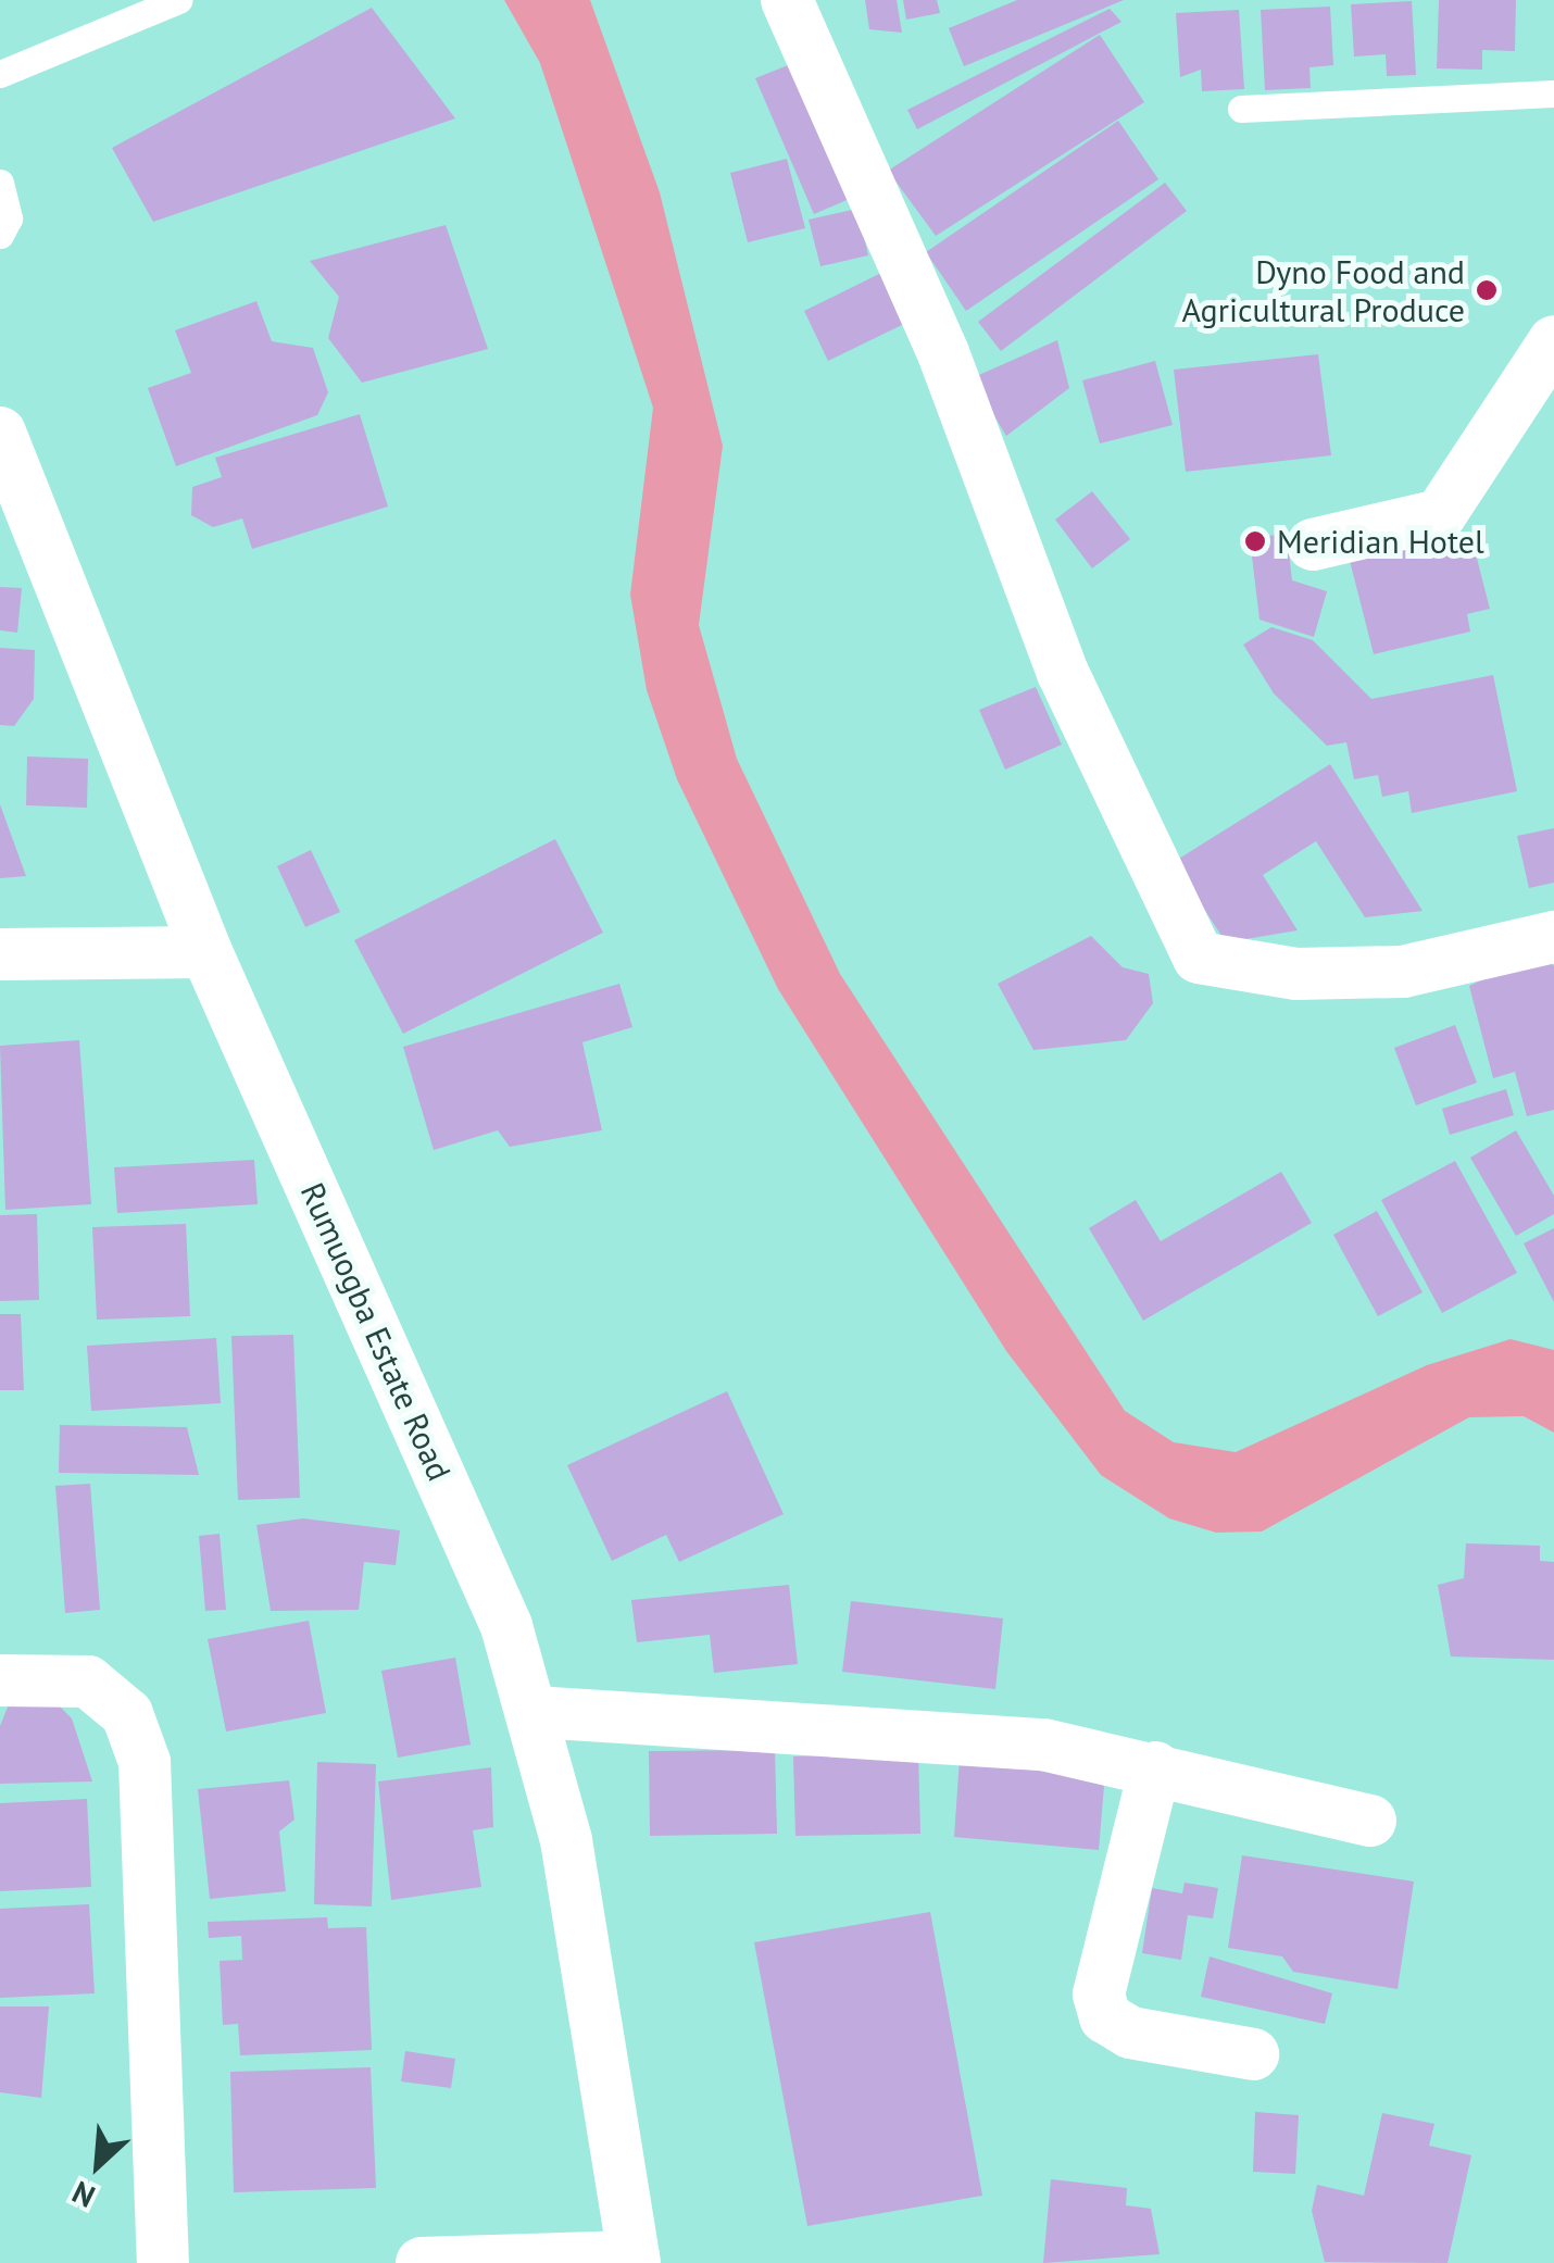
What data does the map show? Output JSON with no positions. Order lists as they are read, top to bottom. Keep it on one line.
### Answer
{"streets":{"street":["Rumuogba Estate Road"]},"places":["Dyno Food and Agricultural Produce","Meridian Hotel"],"north":"bottom left"}
